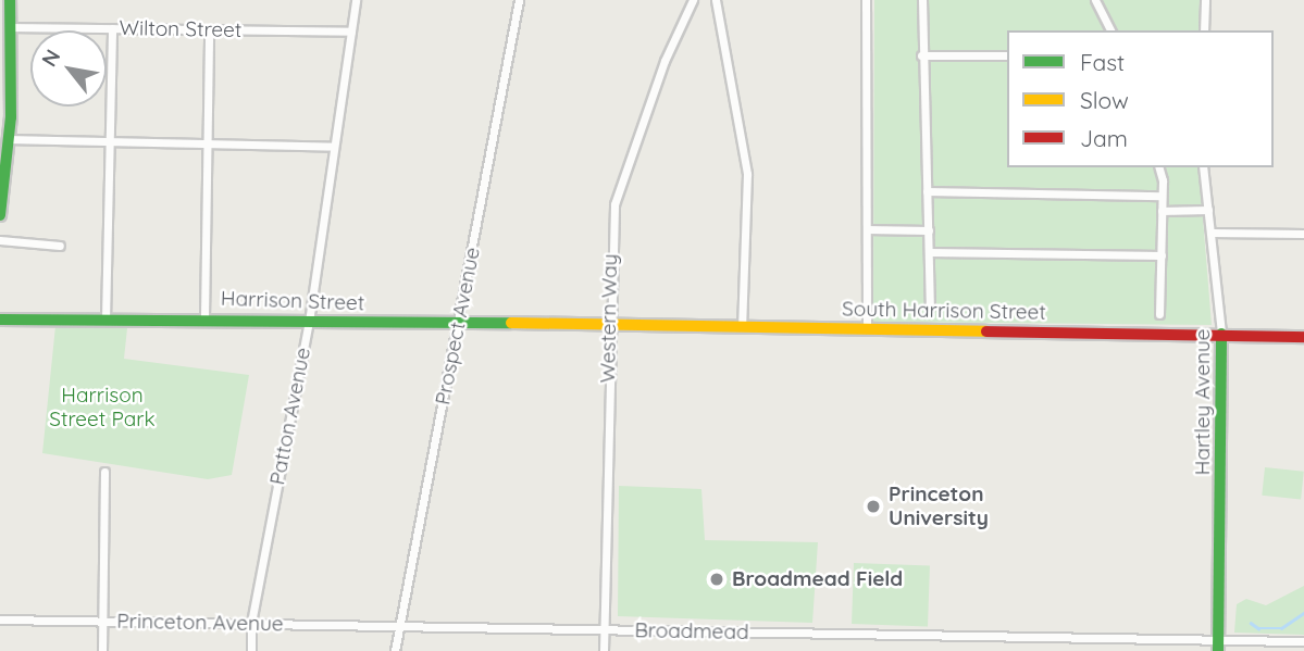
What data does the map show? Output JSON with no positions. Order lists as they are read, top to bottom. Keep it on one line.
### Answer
{"streets":{"street":["Wilton Street","Harrison Street","South Harrison Street","Western Way","Prospect Avenue","Hartley Avenue","Patton Avenue","Princeton Avenue","Broadmead"]},"crossings":[["Wilton Street","Patton Avenue"],["Harrison Street","South Harrison Street"],["Harrison Street","Prospect Avenue"],["Harrison Street","Patton Avenue"],["South Harrison Street","Western Way"],["South Harrison Street","Hartley Avenue"],["Western Way","Broadmead"],["Prospect Avenue","Princeton Avenue"],["Prospect Avenue","Broadmead"],["Hartley Avenue","Broadmead"],["Patton Avenue","Princeton Avenue"],["Princeton Avenue","Broadmead"]],"parks":["Harrison Street Park"],"places":["Princeton University","Broadmead Field"],"legend":["Fast","Slow","Jam"],"north":"top left"}
